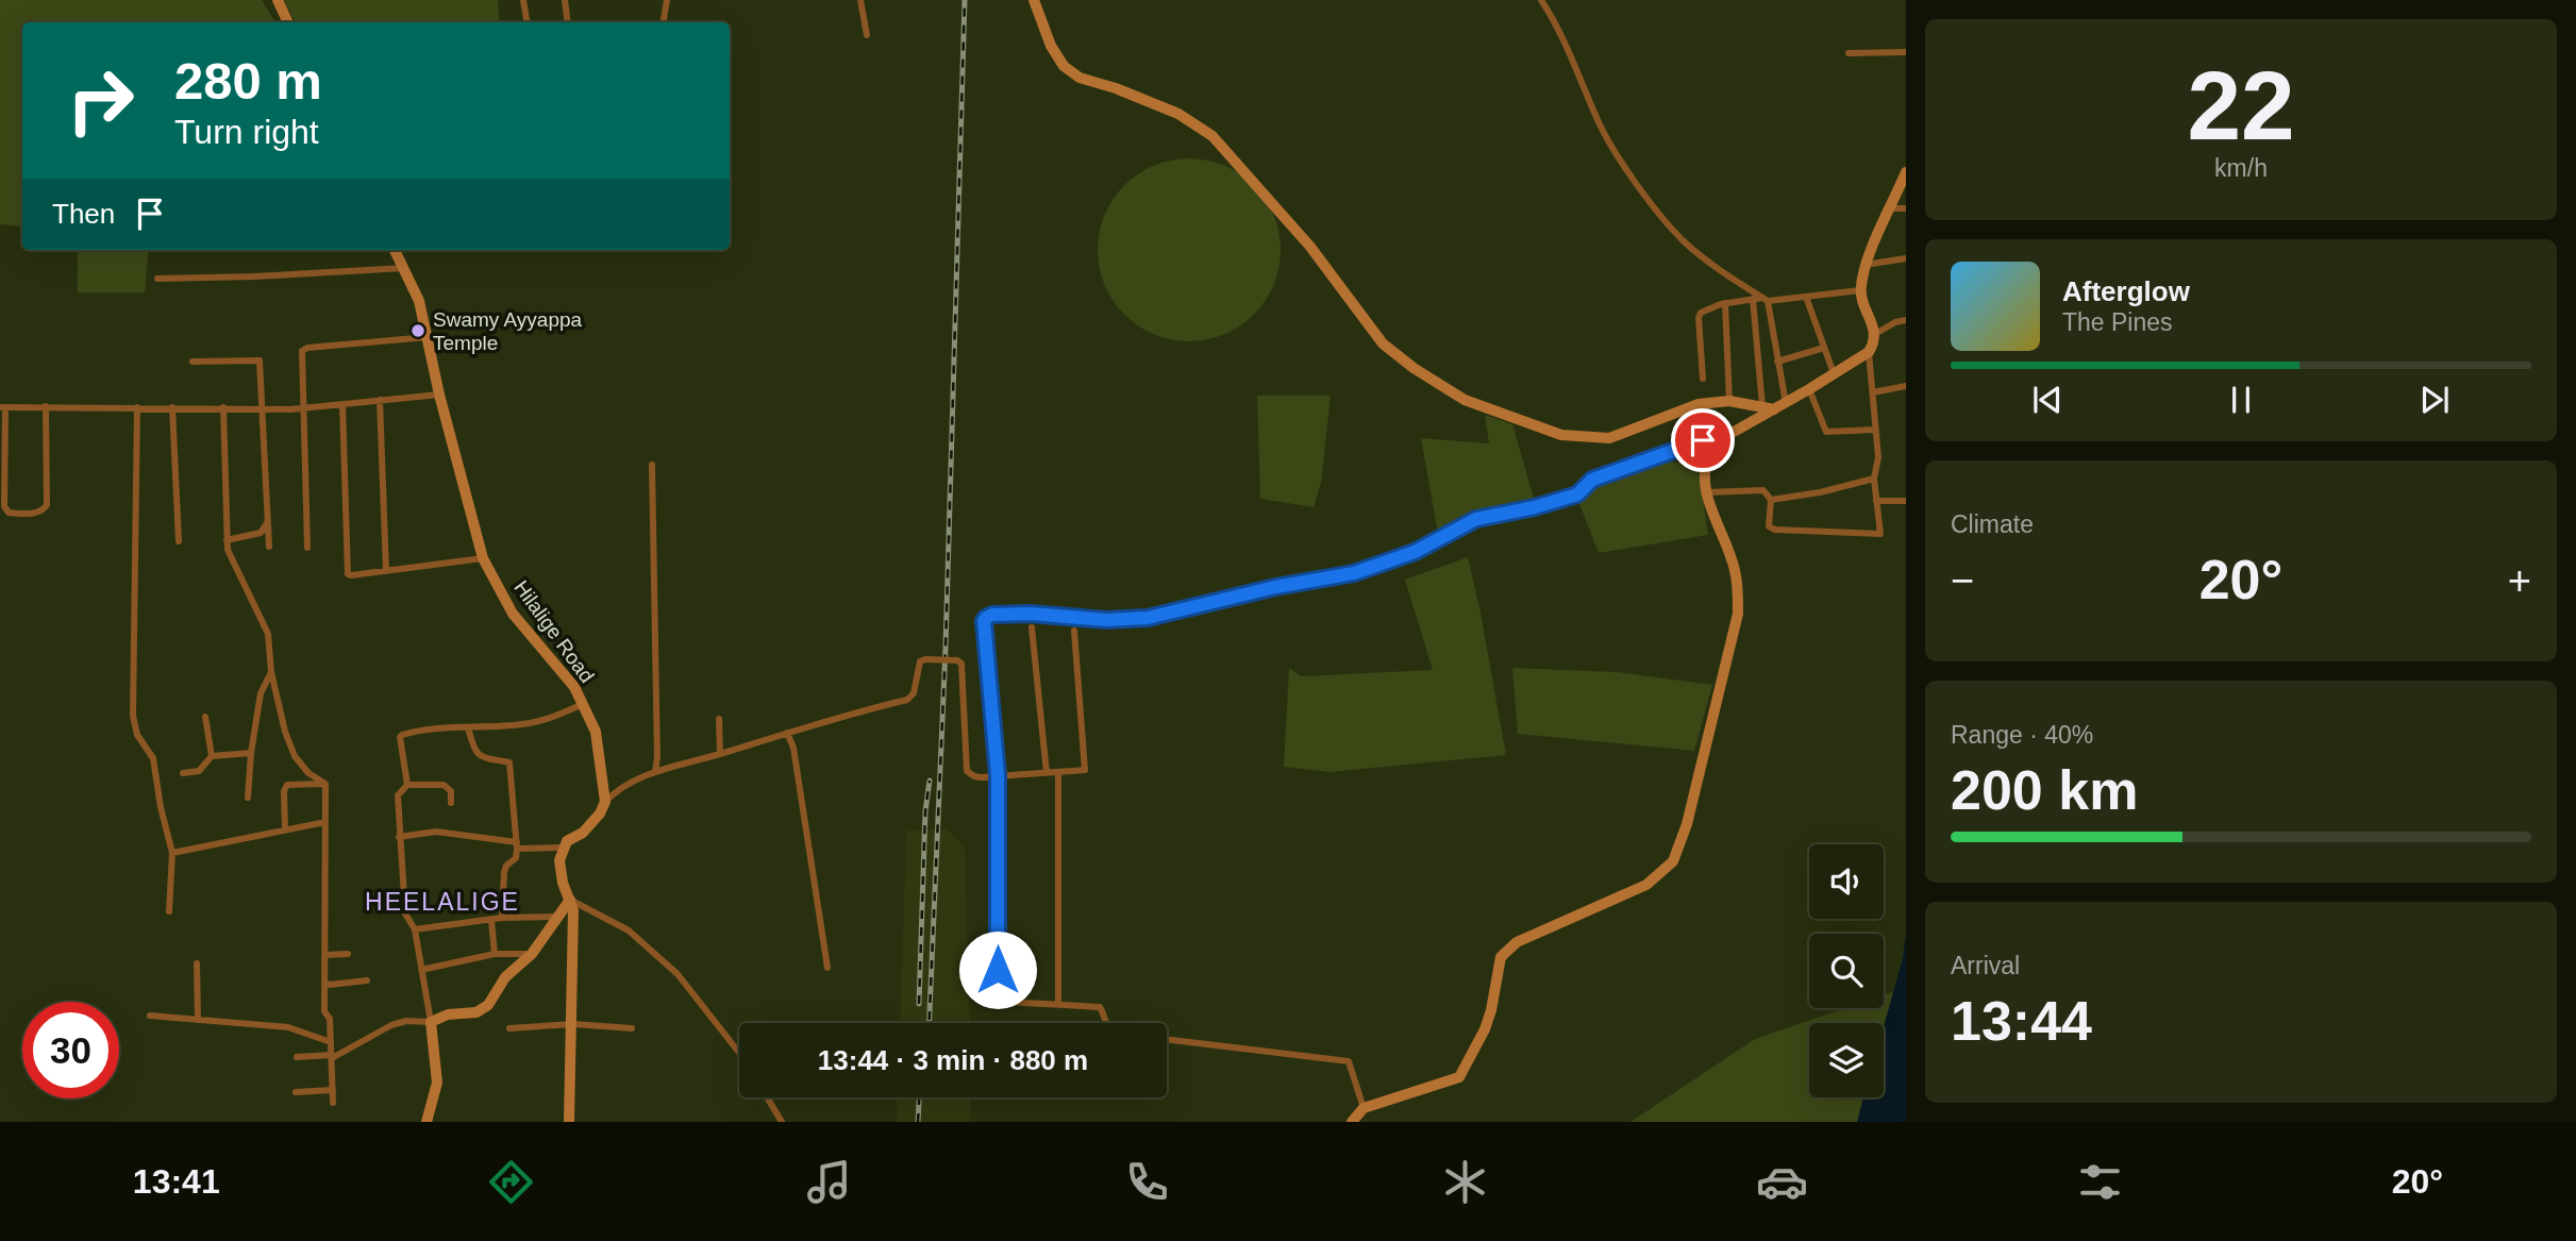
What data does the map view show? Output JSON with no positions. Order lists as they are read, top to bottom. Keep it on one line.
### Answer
{"streets":{"street":["Hilalige Road"]},"districts":["HEELALIGE"],"places":["Swamy Ayyappa Temple"],"page":{"tile":[["22","km/h"],"Climate",["Range · 40%","200 km"],["Arrival","13:44"]],"turn":["280 m","Turn right"],"then":"Then","song":["Afterglow","The Pines"],"heat":["−","20°","+"],"limit":"30","trip":"13:44 · 3 min · 880 m","tabs":["13:41","20°"]}}
